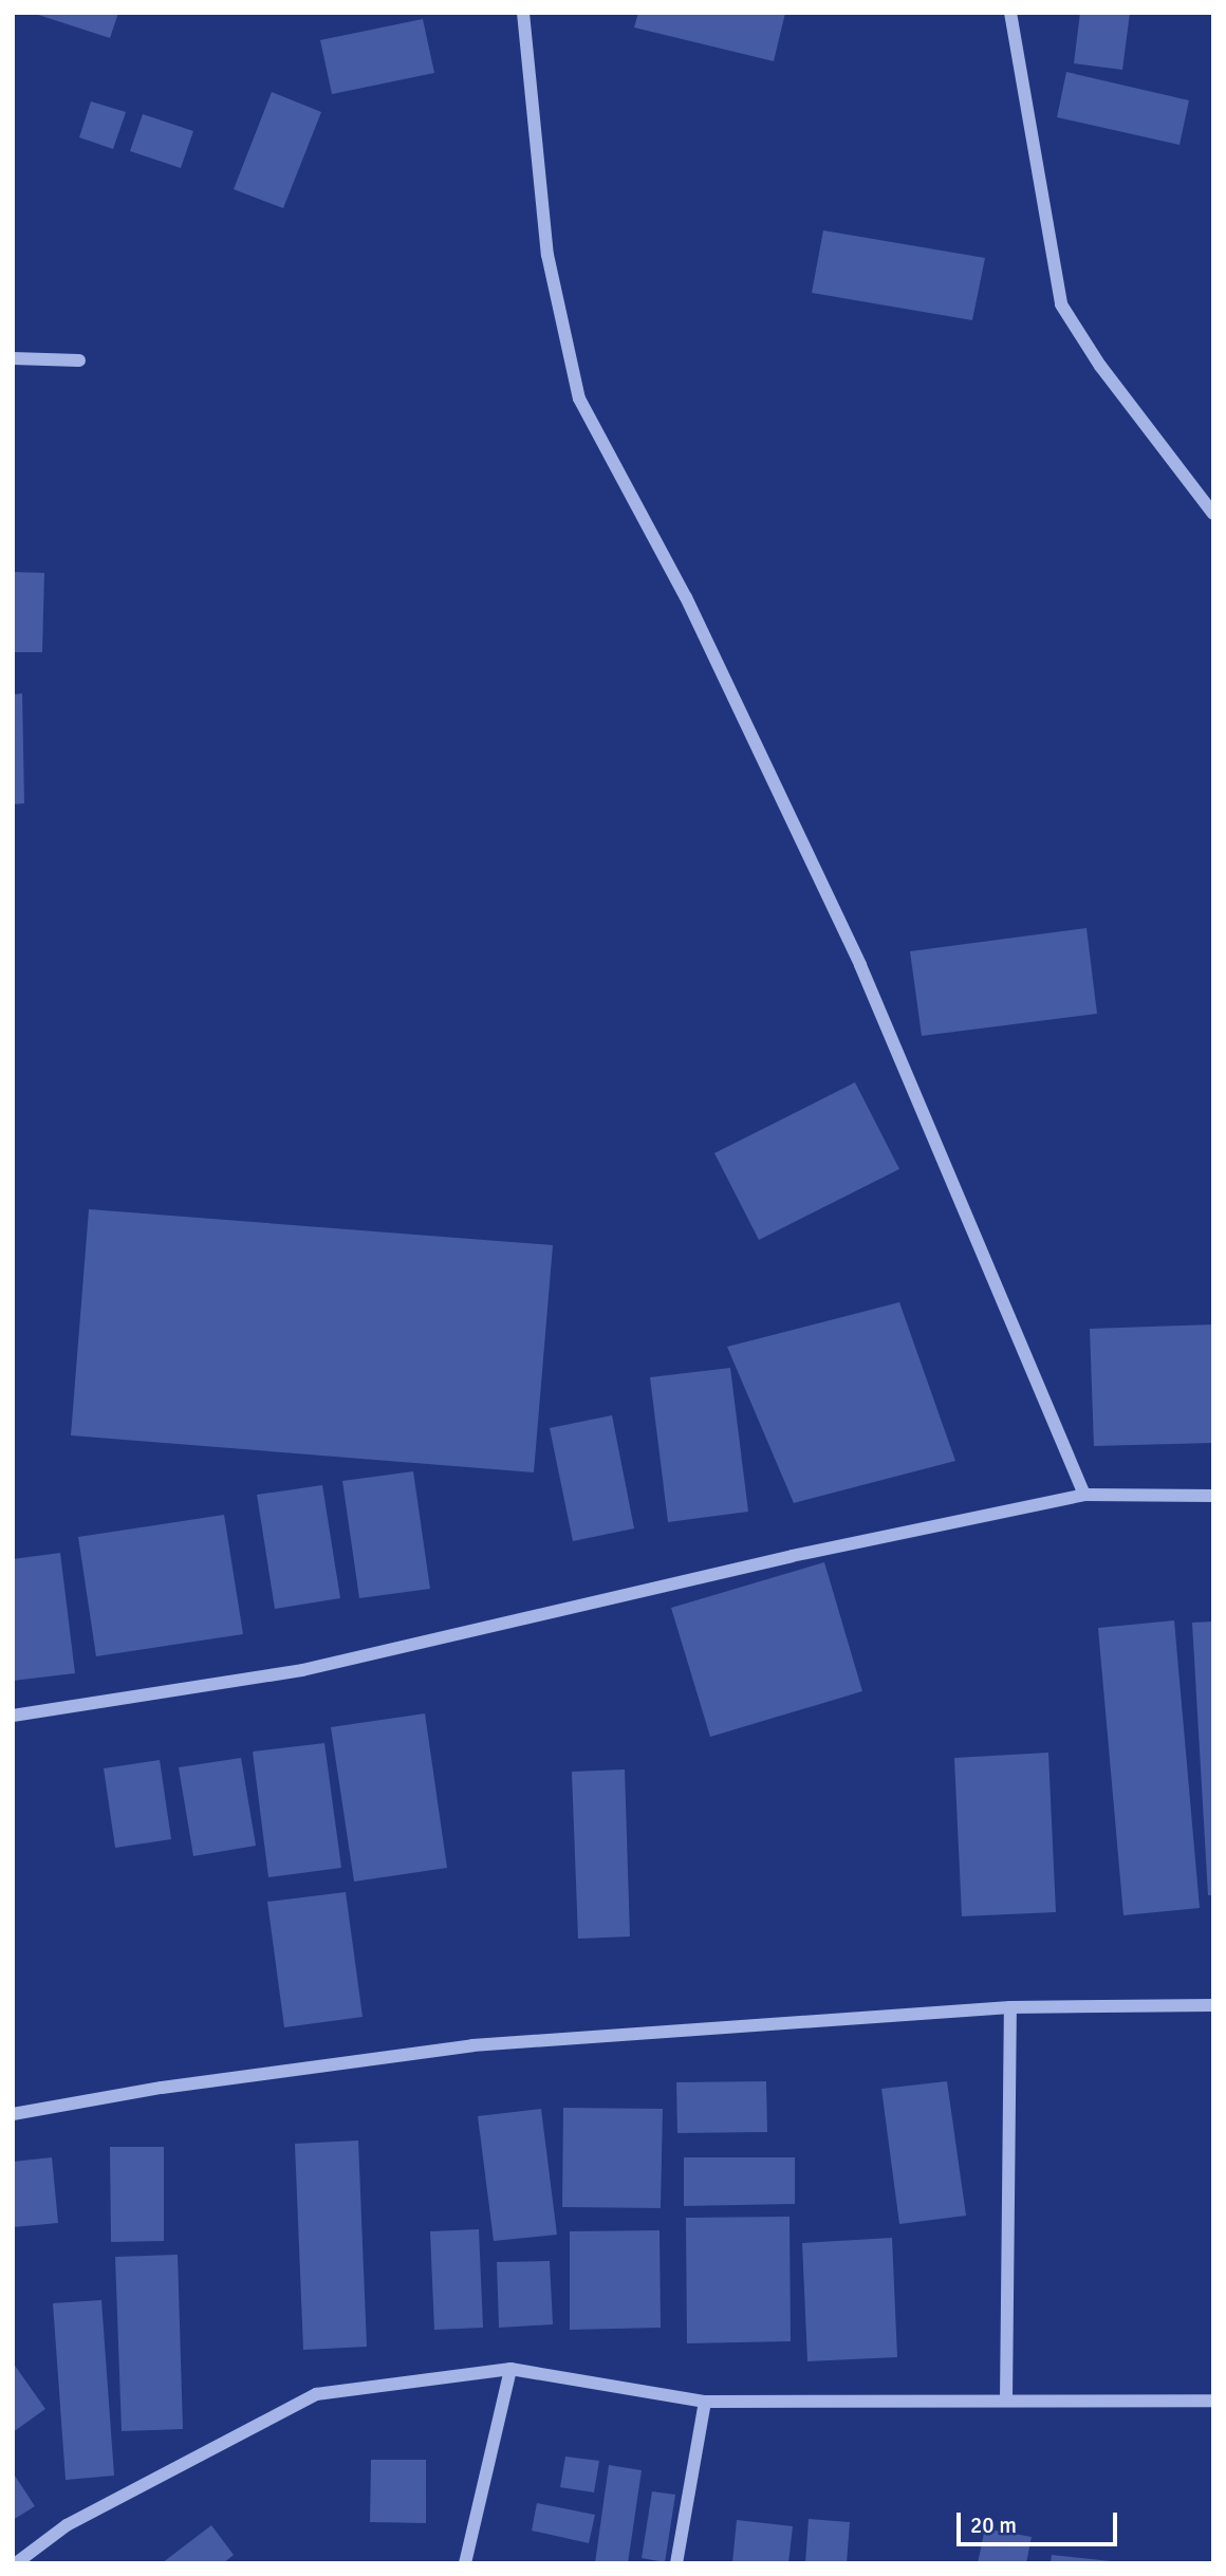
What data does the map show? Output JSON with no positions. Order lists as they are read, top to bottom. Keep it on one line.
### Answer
{"scale_bar":"20 m"}
